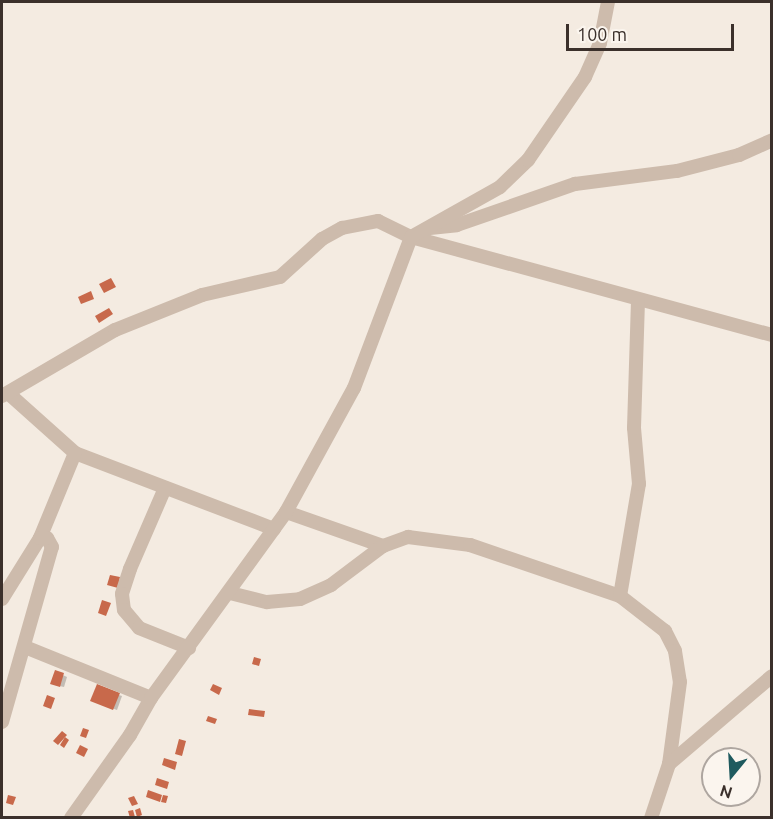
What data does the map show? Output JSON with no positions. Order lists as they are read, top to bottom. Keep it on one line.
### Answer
{"scale_bar":"100 m","north":"bottom"}
